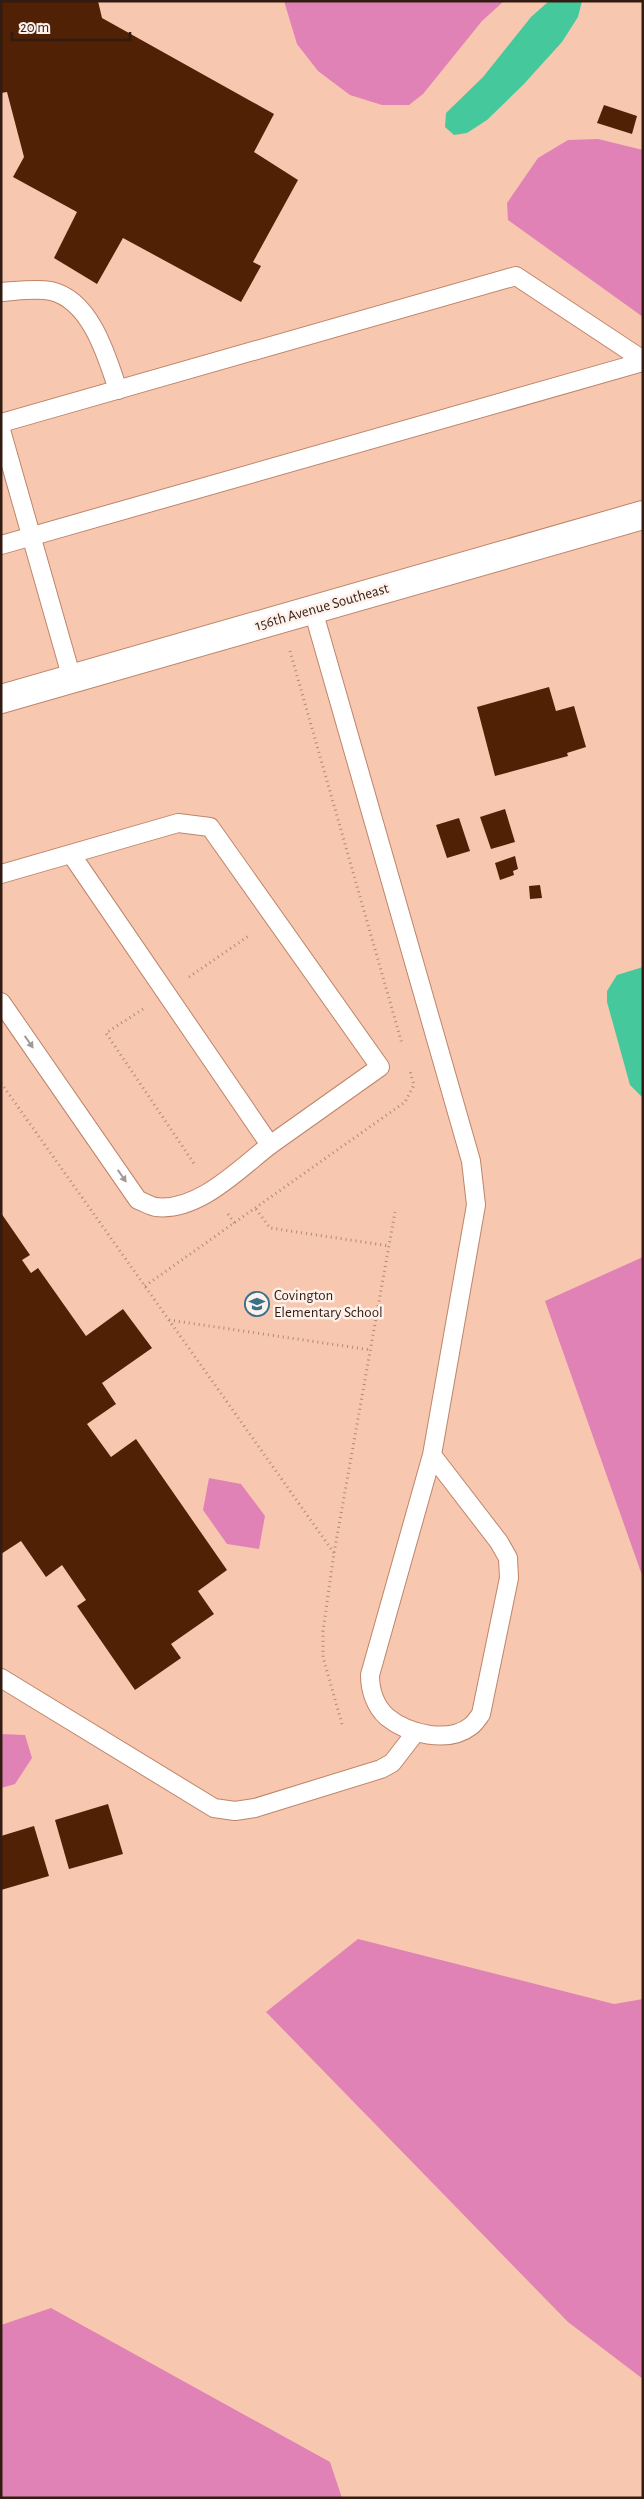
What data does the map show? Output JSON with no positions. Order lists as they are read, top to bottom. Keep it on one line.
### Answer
{"streets":{"street":["156th Avenue Southeast"]},"places":{"school or university":["Covington Elementary School"]},"scale_bar":"20 m"}
